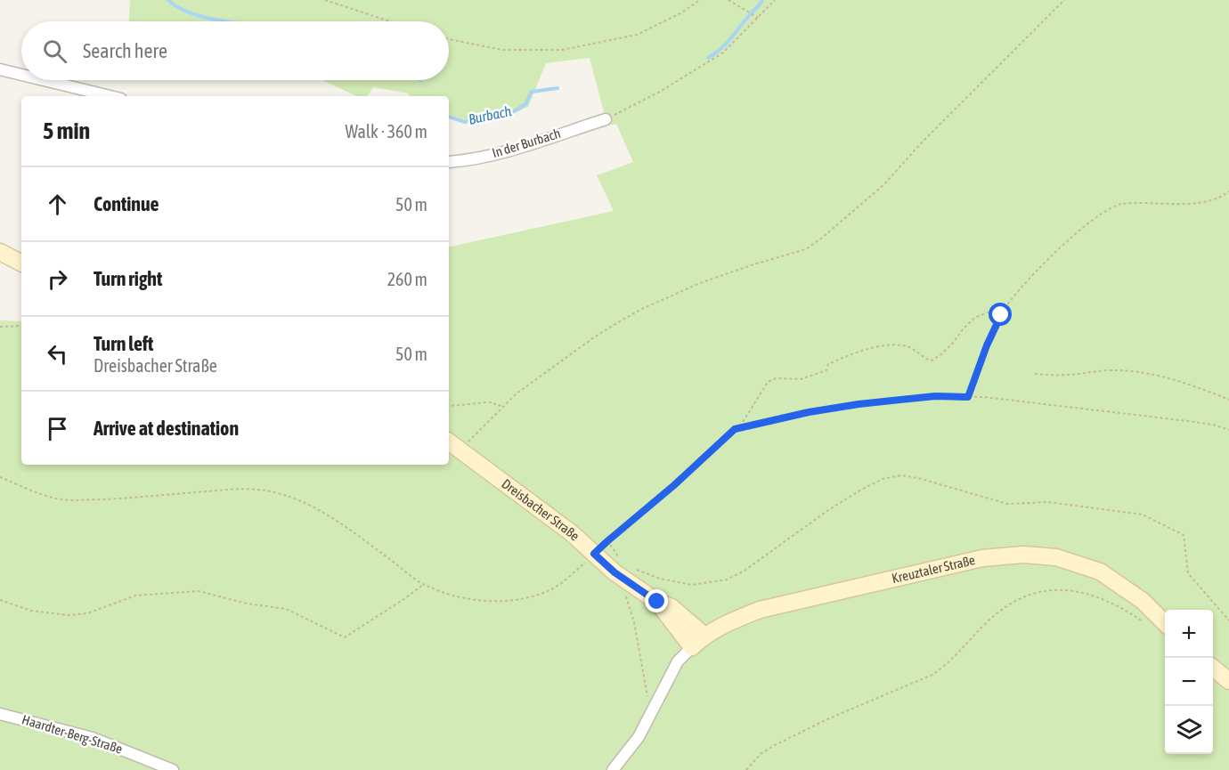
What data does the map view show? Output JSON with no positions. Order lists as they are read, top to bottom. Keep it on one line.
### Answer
{"streets":{"street":["In der Burbach","Dreisbacher Straße","Kreuztaler Straße","Haardter-Berg-Straße"]},"crossings":[["Dreisbacher Straße","Kreuztaler Straße"]],"water":["Burbach"],"page":{"search":"Search here","heading":["5 min","Walk · 360 m"],"list":[["Continue","50 m"],["Turn right","260 m"],["Turn left","Dreisbacher Straße","50 m"],"Arrive at destination"],"map_buttons":["+","−"]}}
